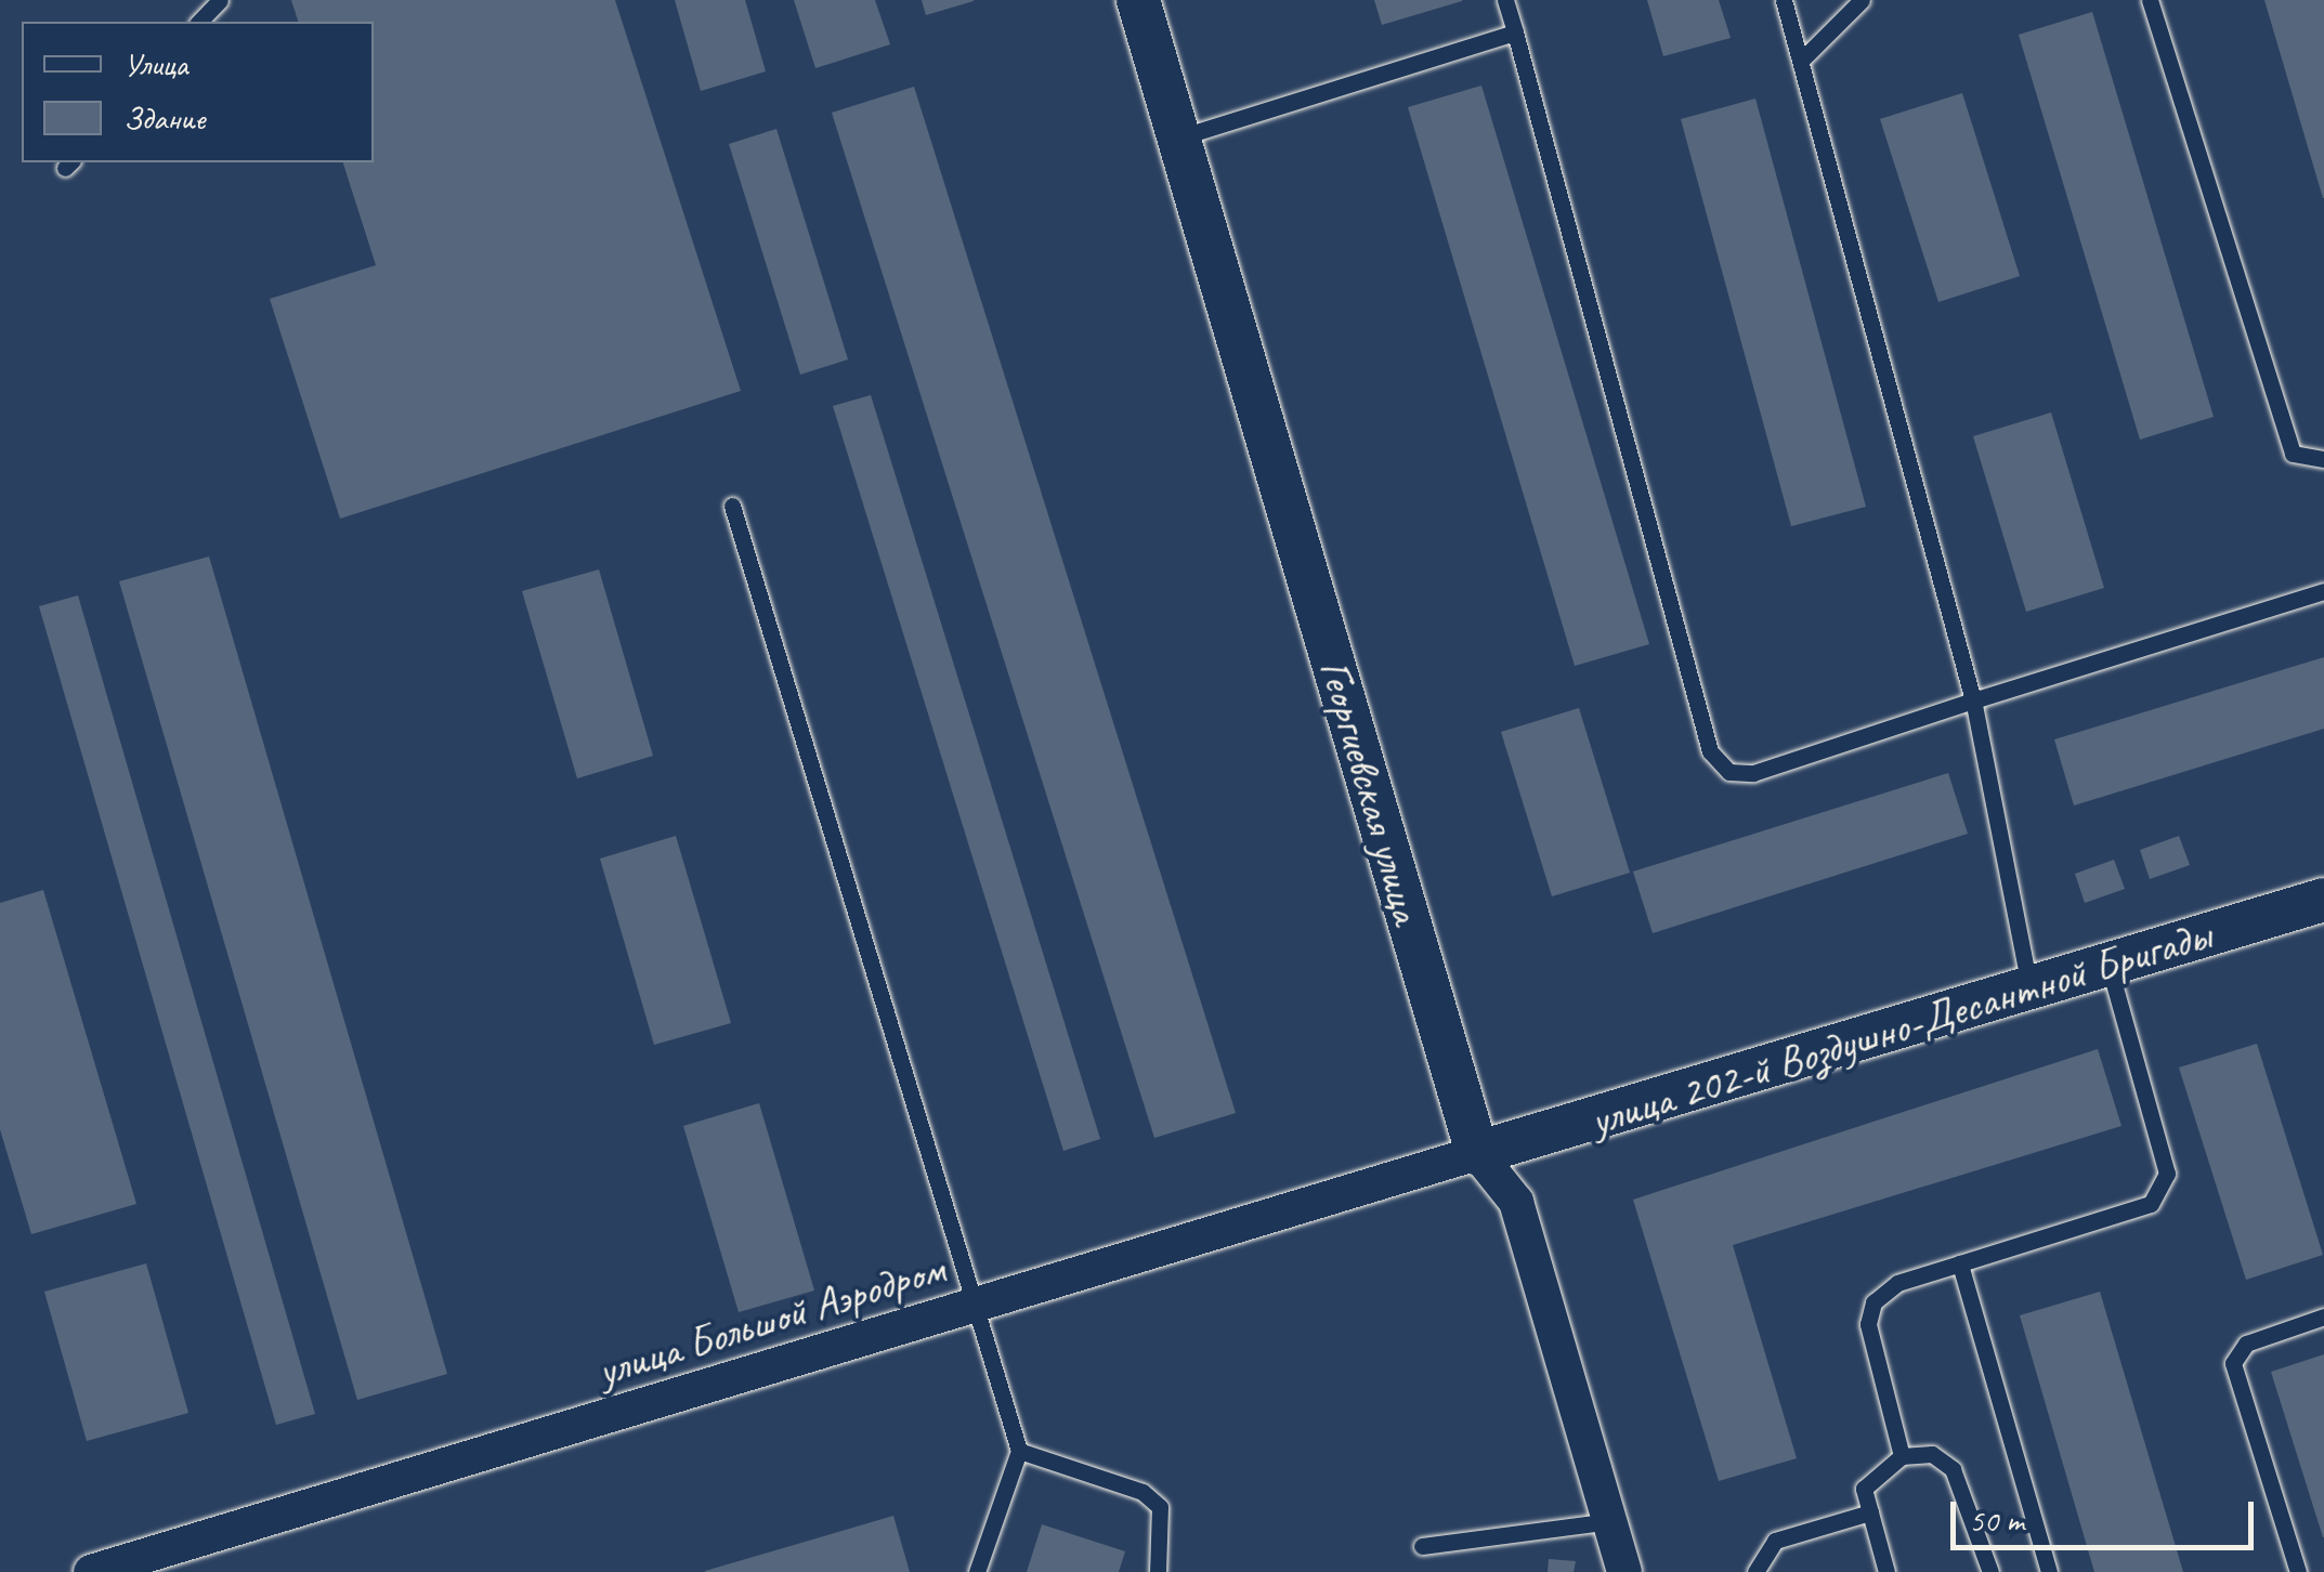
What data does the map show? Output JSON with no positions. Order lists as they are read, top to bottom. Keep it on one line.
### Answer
{"streets":{"street":["Георгиевская улица","улица 202-й Воздушно-Десантной Бригады","улица Большой Аэродром"]},"crossings":[["Георгиевская улица","улица 202-й Воздушно-Десантной Бригады"],["Георгиевская улица","улица Большой Аэродром"],["улица 202-й Воздушно-Десантной Бригады","улица Большой Аэродром"]],"legend":["Улица","Здание"],"scale_bar":"50 m"}
